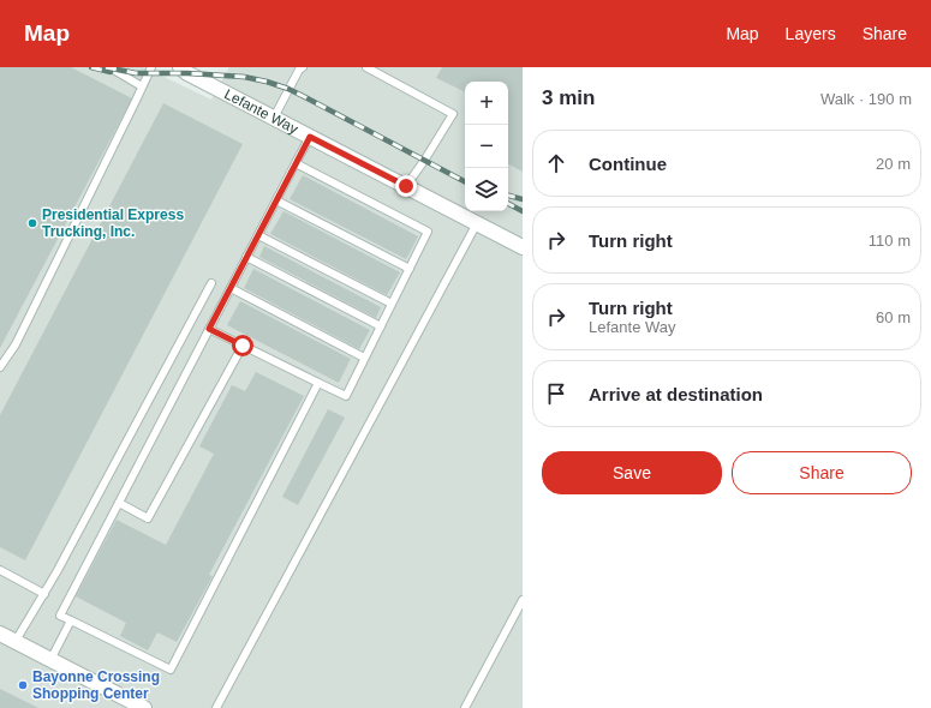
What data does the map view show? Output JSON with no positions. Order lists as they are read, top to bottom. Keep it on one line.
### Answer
{"streets":{"street":["Lefante Way"]},"places":["Presidential Express Trucking, Inc.","Bayonne Crossing Shopping Center"],"page":{"header":"Map","nav":["Map","Layers","Share"],"heading":["3 min","Walk · 190 m"],"map_buttons":["+","−"],"list":[["Continue","20 m"],["Turn right","110 m"],["Turn right","Lefante Way","60 m"],"Arrive at destination"],"buttons":["Save","Share"]}}
